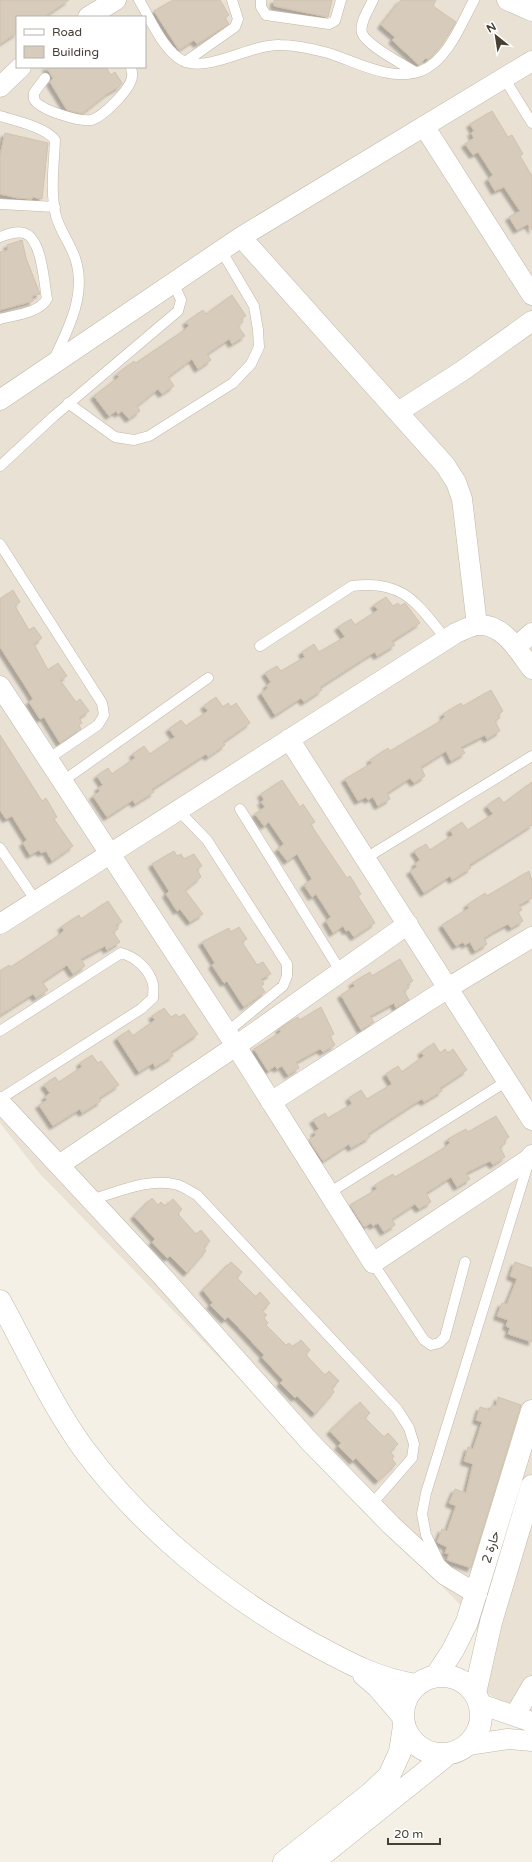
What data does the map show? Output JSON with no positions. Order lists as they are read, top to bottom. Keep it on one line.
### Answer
{"streets":{"street":["حارة 2"]},"legend":["Road","Building"],"scale_bar":"20 m","north":"top left"}
